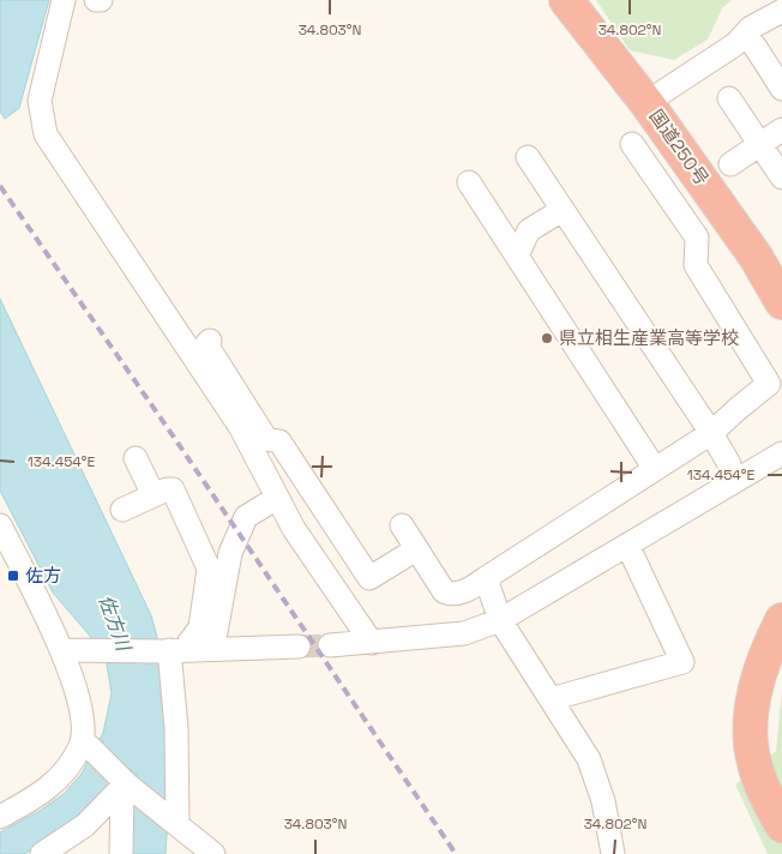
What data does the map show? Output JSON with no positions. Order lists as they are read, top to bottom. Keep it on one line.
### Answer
{"streets":{"highway":["国道250号"]},"water":["佐方川"],"places":{"other":["県立相生産業高等学校"],"transit":["佐方"]},"coordinates":["34.803°N","34.802°N","134.454°E"]}
